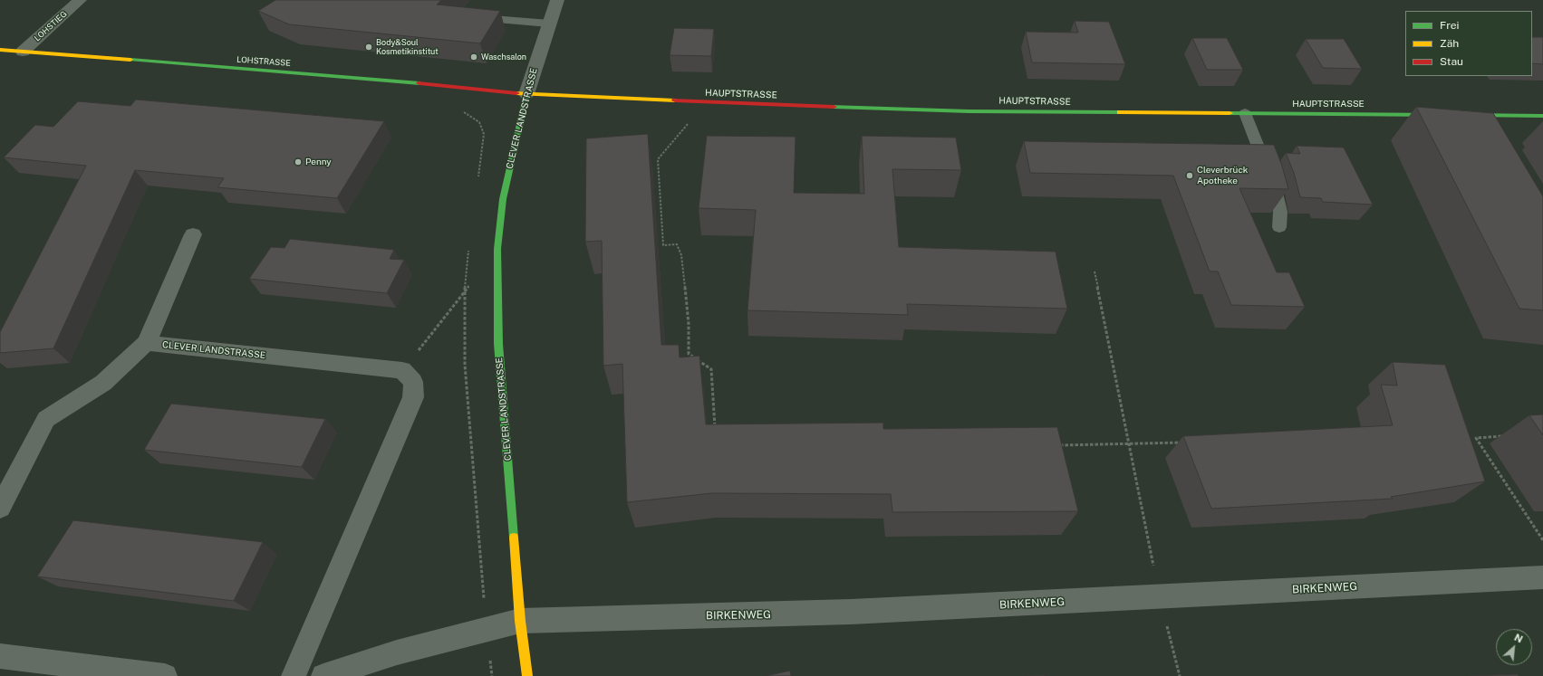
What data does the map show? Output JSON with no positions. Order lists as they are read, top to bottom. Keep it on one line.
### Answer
{"streets":{"main road":["LOHSTRASSE","HAUPTSTRASSE","CLEVER LANDSTRASSE"],"street":["LOHSTIEG","BIRKENWEG"]},"crossings":[["LOHSTIEG","LOHSTRASSE"],["LOHSTRASSE","HAUPTSTRASSE"],["LOHSTRASSE","CLEVER LANDSTRASSE"],["HAUPTSTRASSE","CLEVER LANDSTRASSE"],["CLEVER LANDSTRASSE","BIRKENWEG"]],"places":["Body&Soul Kosmetikinstitut","Waschsalon","Penny","Cleverbrück Apotheke"],"legend":["Frei","Zäh","Stau"],"north":"top right"}
